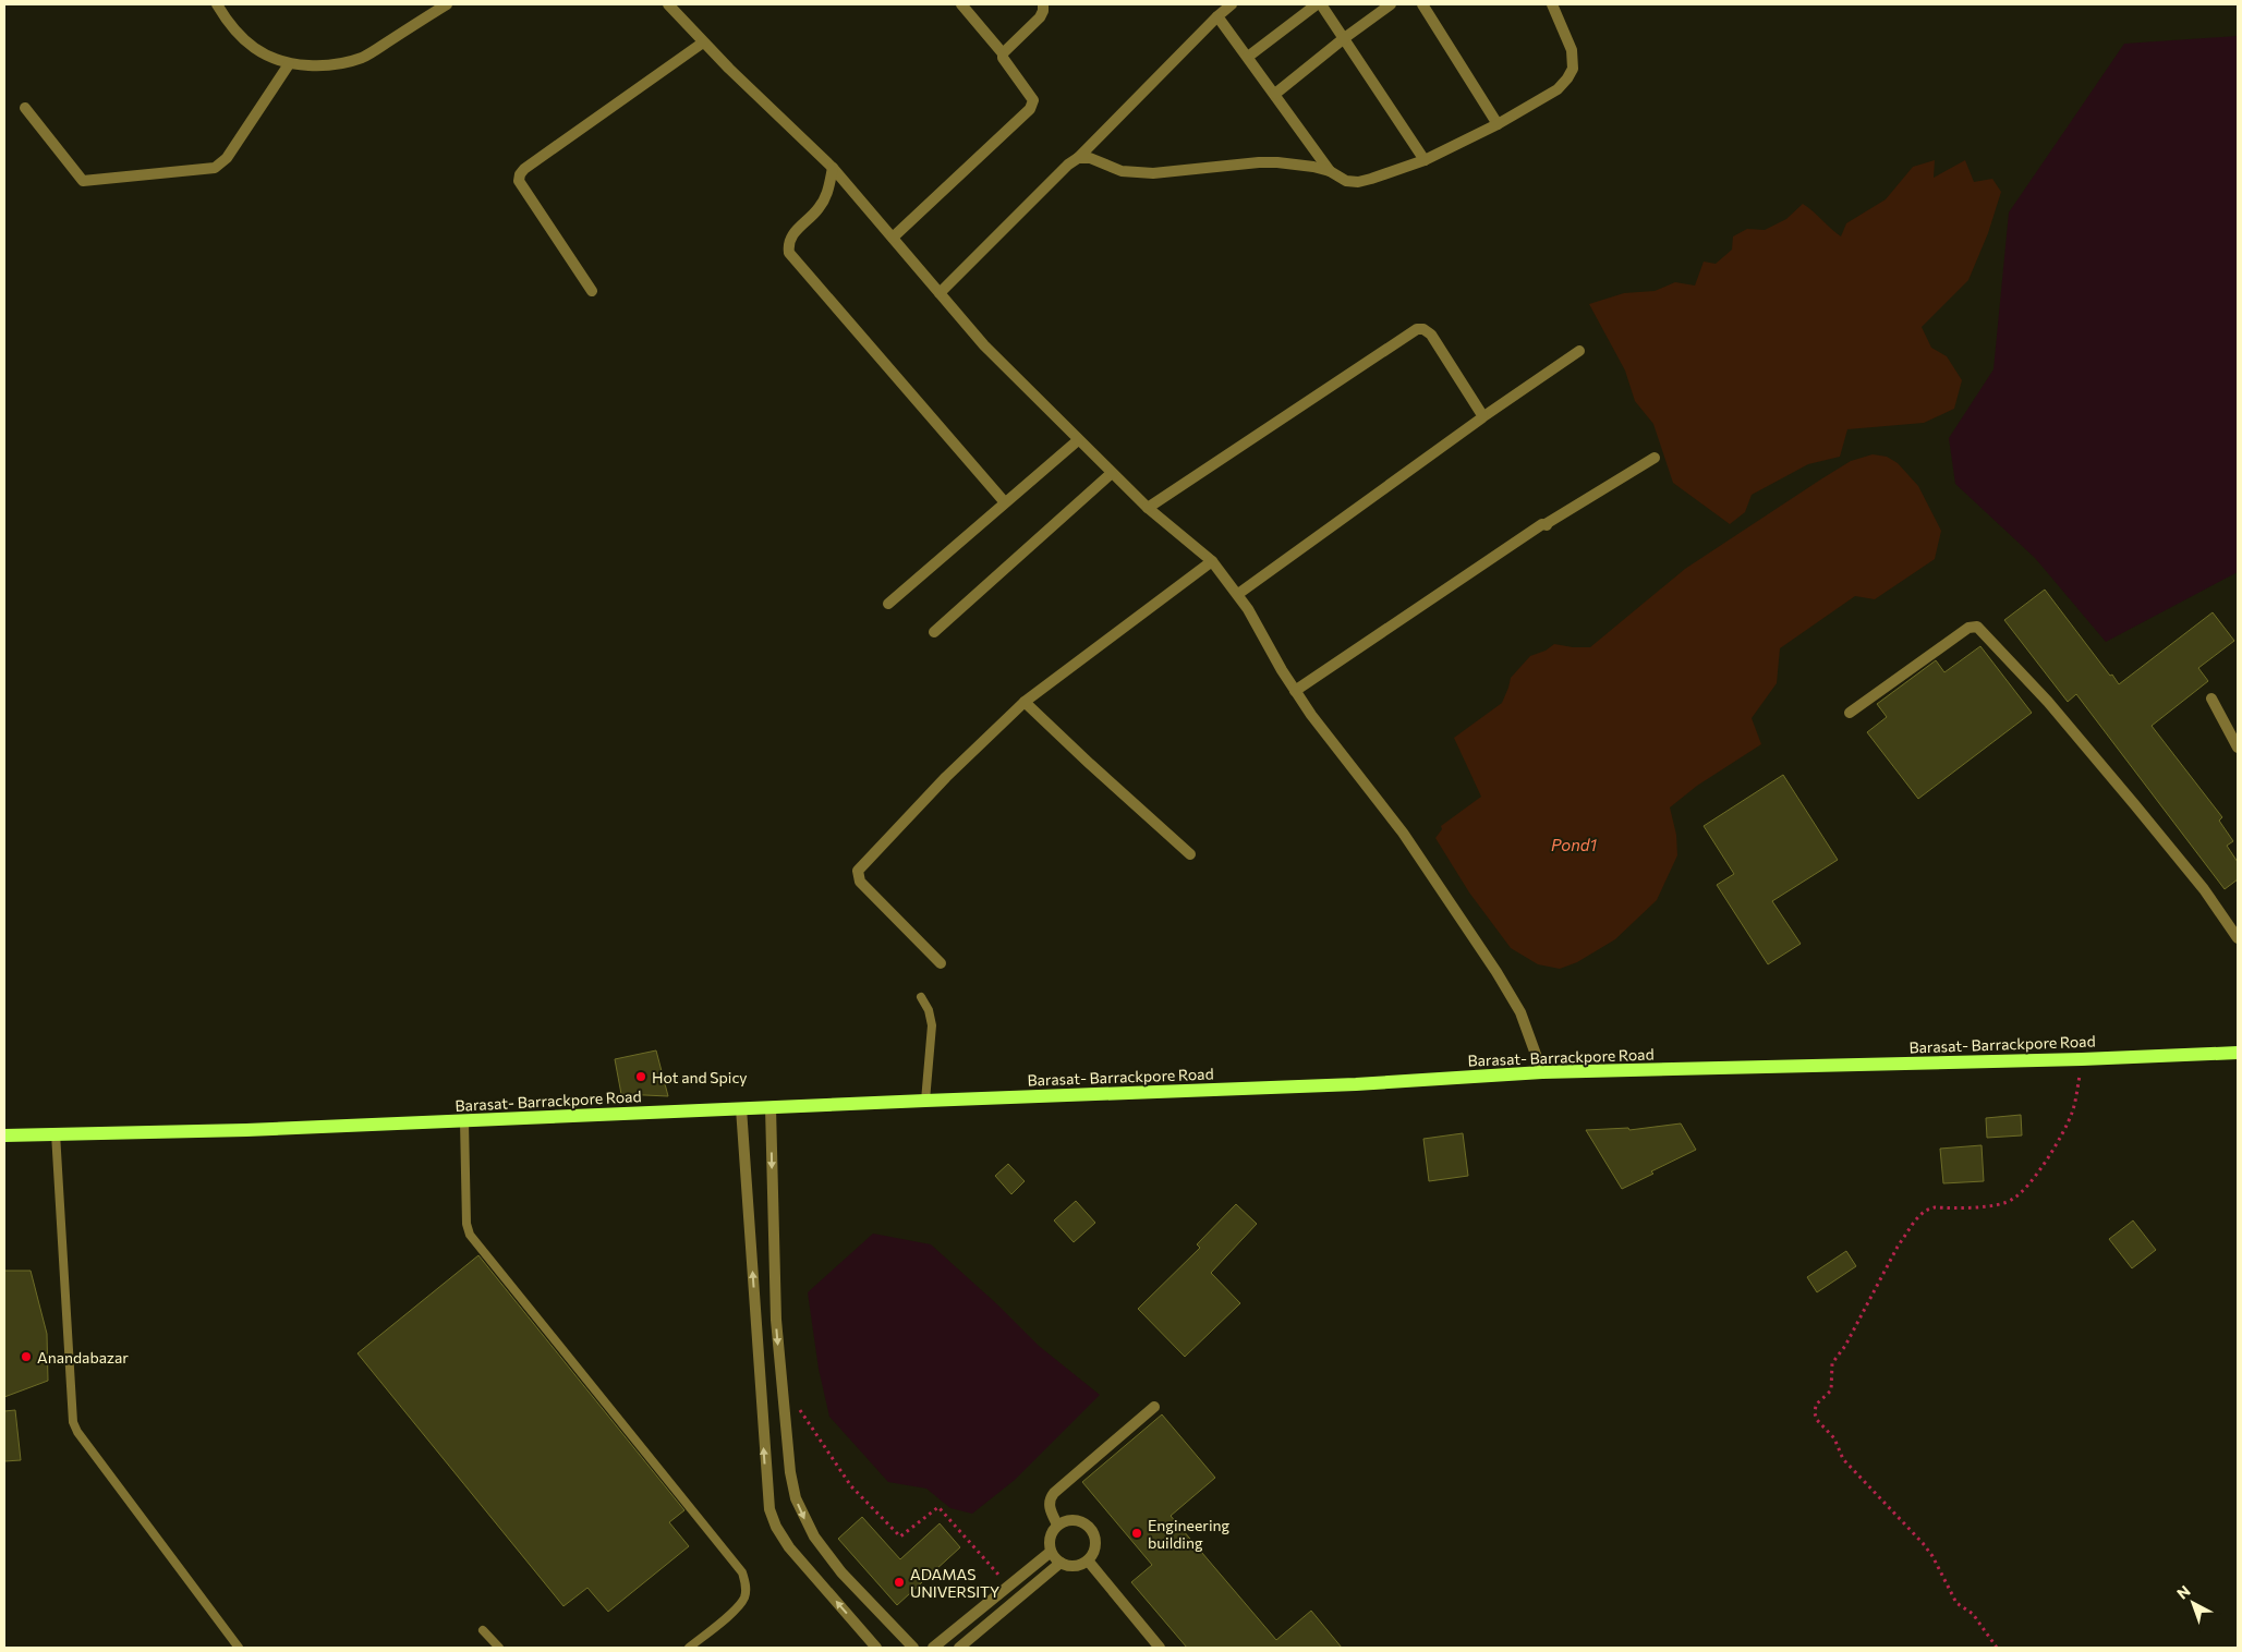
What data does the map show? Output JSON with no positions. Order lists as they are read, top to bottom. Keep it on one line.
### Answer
{"streets":{"main road":["Barasat- Barrackpore Road"]},"water":["Pond1"],"places":["Hot and Spicy","Anandabazar","Engineering building","ADAMAS UNIVERSITY"],"north":"top left"}
